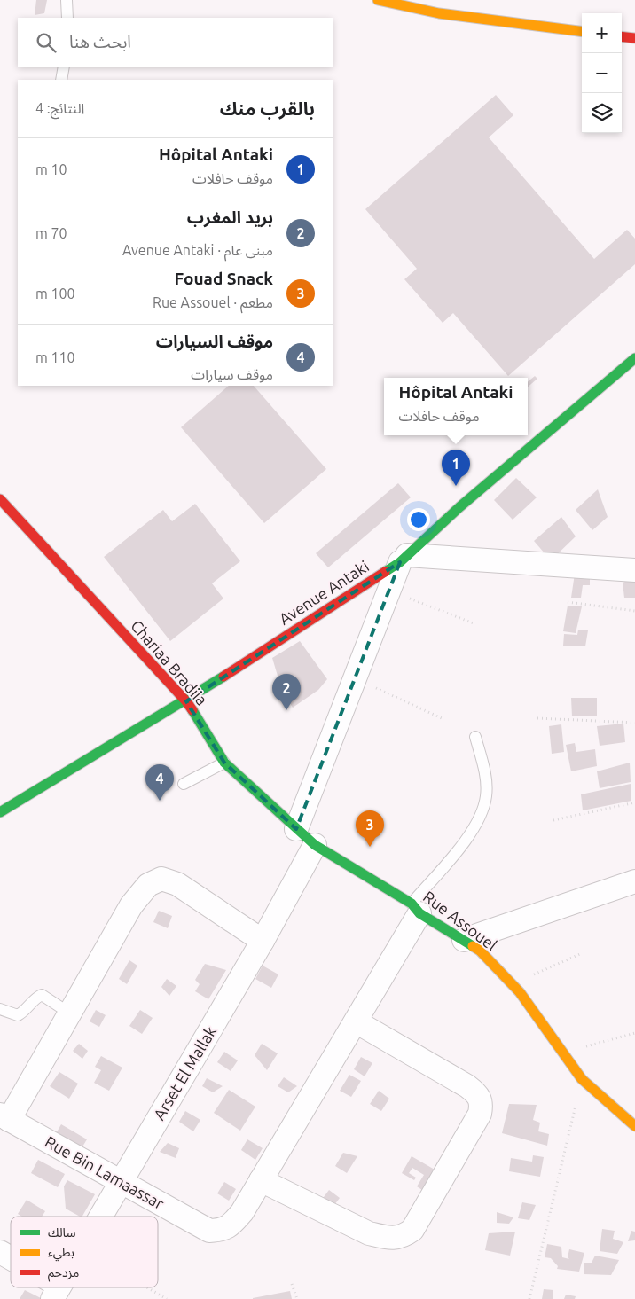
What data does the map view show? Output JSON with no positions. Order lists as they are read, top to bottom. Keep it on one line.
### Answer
{"streets":{"street":["Avenue Antaki","Chariaa Bradiia","Rue Assouel","Arset El Mallak","Rue Bin Lamaassar"]},"crossings":[["Avenue Antaki","Chariaa Bradiia"],["Chariaa Bradiia","Rue Assouel"],["Chariaa Bradiia","Arset El Mallak"],["Rue Assouel","Arset El Mallak"],["Arset El Mallak","Rue Bin Lamaassar"]],"legend":["سالك","بطيء","مزدحم"],"page":{"map_buttons":["+","−"],"search":"ابحث هنا","heading":["بالقرب منك","النتائج: 4"],"list":[{"mark":"1","name":"Hôpital Antaki","note":"موقف حافلات","value":"10 m"},{"mark":"2","name":"بريد المغرب","note":"مبنى عام · Avenue Antaki","value":"70 m"},{"mark":"3","name":"Fouad Snack","note":"مطعم · Rue Assouel","value":"100 m"},{"mark":"4","name":"موقف السيارات","note":"موقف سيارات","value":"110 m"}],"popup":["Hôpital Antaki","موقف حافلات"],"pins":["1","2","4","3"]}}
